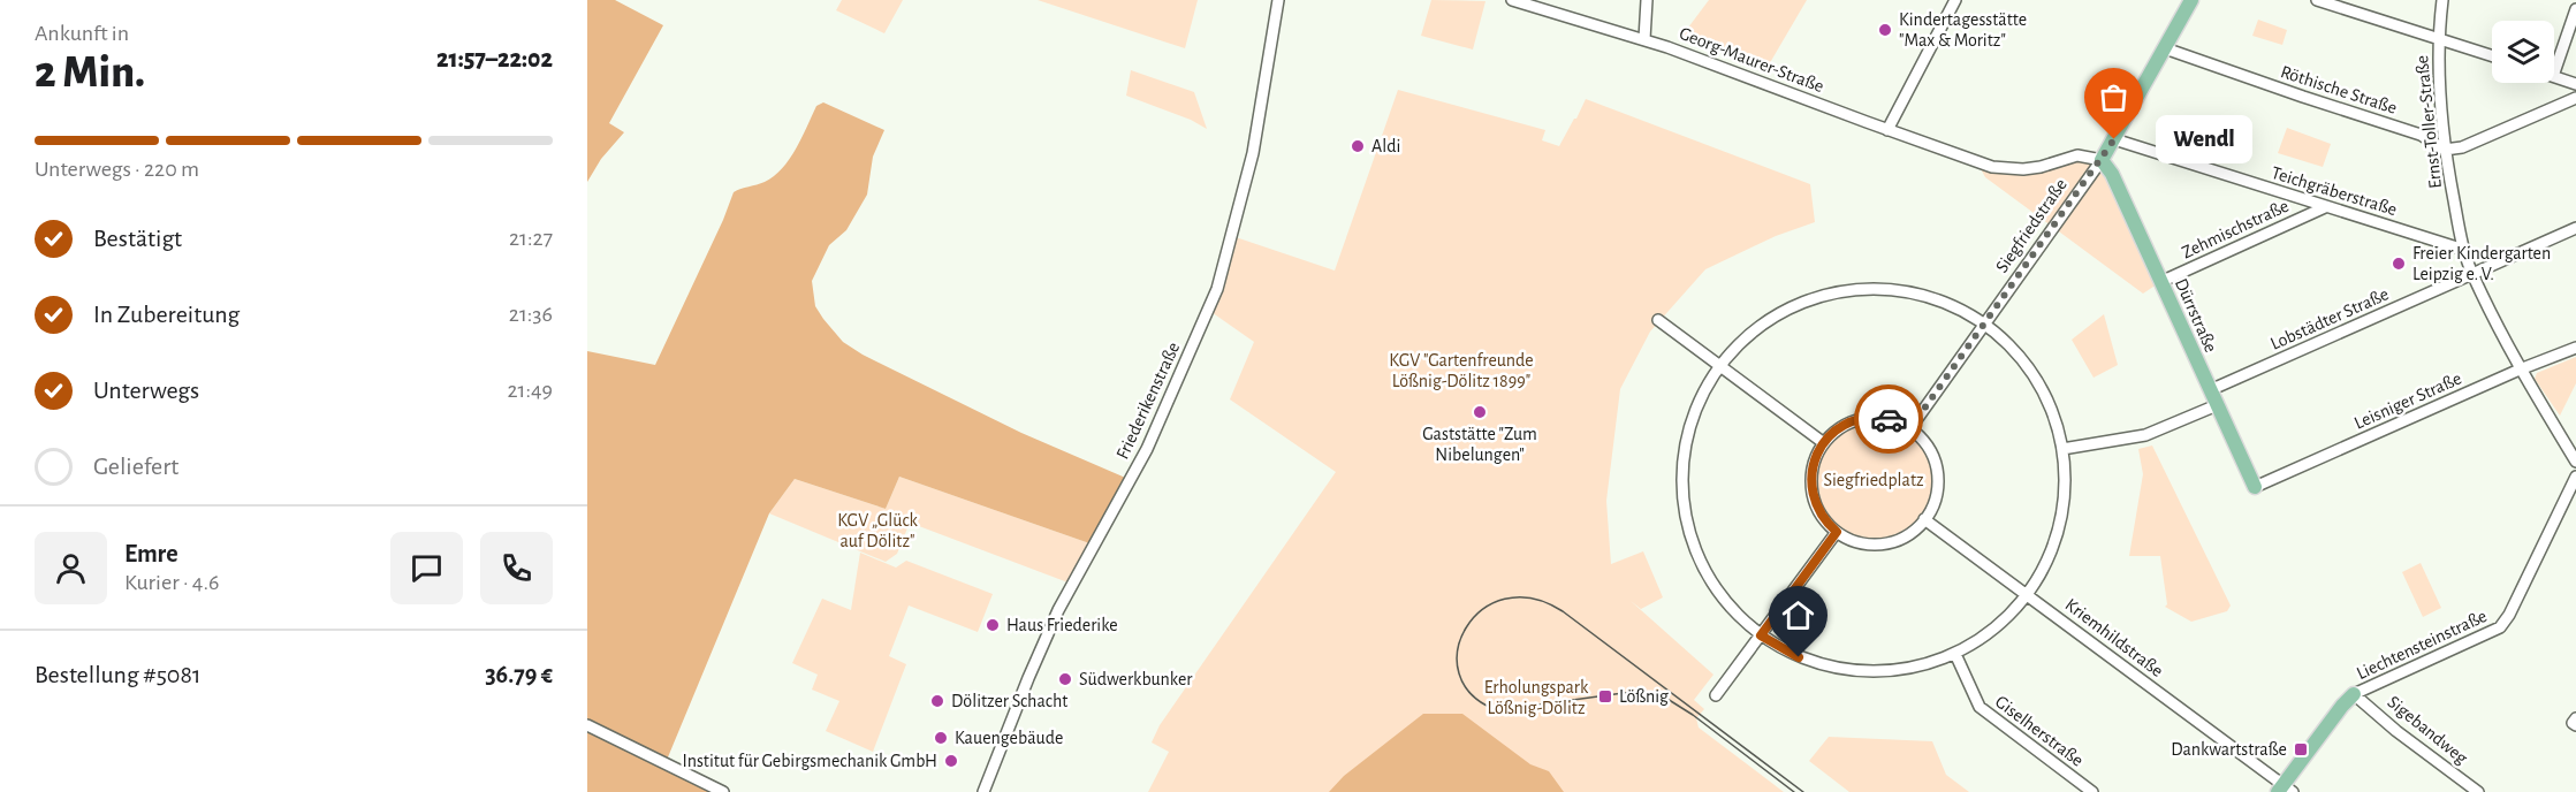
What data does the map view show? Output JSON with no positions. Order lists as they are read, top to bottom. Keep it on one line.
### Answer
{"streets":{"main road":["Siegfriedstraße","Dürrstraße"],"street":["Georg-Maurer-Straße","Röthische Straße","Ernst-Toller-Straße","Teichgräberstraße","Zehmischstraße","Lobstädter Straße","Friederikenstraße","Leisniger Straße","Kriemhildstraße","Liechtensteinstraße","Sigebandweg","Giselherstraße"]},"crossings":[["Georg-Maurer-Straße","Siegfriedstraße"],["Georg-Maurer-Straße","Dürrstraße"],["Röthische Straße","Ernst-Toller-Straße"],["Röthische Straße","Siegfriedstraße"],["Ernst-Toller-Straße","Teichgräberstraße"],["Ernst-Toller-Straße","Lobstädter Straße"],["Ernst-Toller-Straße","Leisniger Straße"],["Teichgräberstraße","Siegfriedstraße"],["Teichgräberstraße","Zehmischstraße"],["Siegfriedstraße","Dürrstraße"],["Siegfriedstraße","Kriemhildstraße"],["Zehmischstraße","Dürrstraße"],["Dürrstraße","Lobstädter Straße"],["Dürrstraße","Leisniger Straße"],["Liechtensteinstraße","Sigebandweg"]],"parks":["KGV \"Gartenfreunde Lößnig-Dölitz 1899\"","Siegfriedplatz","KGV „Glück auf Dölitz\"","Erholungspark Lößnig-Dölitz"],"places":{"other":["Kindertagesstätte \"Max & Moritz\"","Wendl","Aldi","Freier Kindergarten Leipzig e. V.","Gaststätte \"Zum Nibelungen\"","Haus Friederike","Südwerkbunker","Dölitzer Schacht","Kauengebäude","Institut für Gebirgsmechanik GmbH"],"transit":["Lößnig","Dankwartstraße"]},"page":{"heading":["2 Min.","Ankunft in","21:57–22:02"],"panel":["Emre","Kurier · 4.6","Bestellung #5081","36.79 €"],"bubble":"Wendl","bar":"Unterwegs · 220 m","list":[["Bestätigt","21:27"],["In Zubereitung","21:36"],["Unterwegs","21:49"],"Geliefert"]}}
